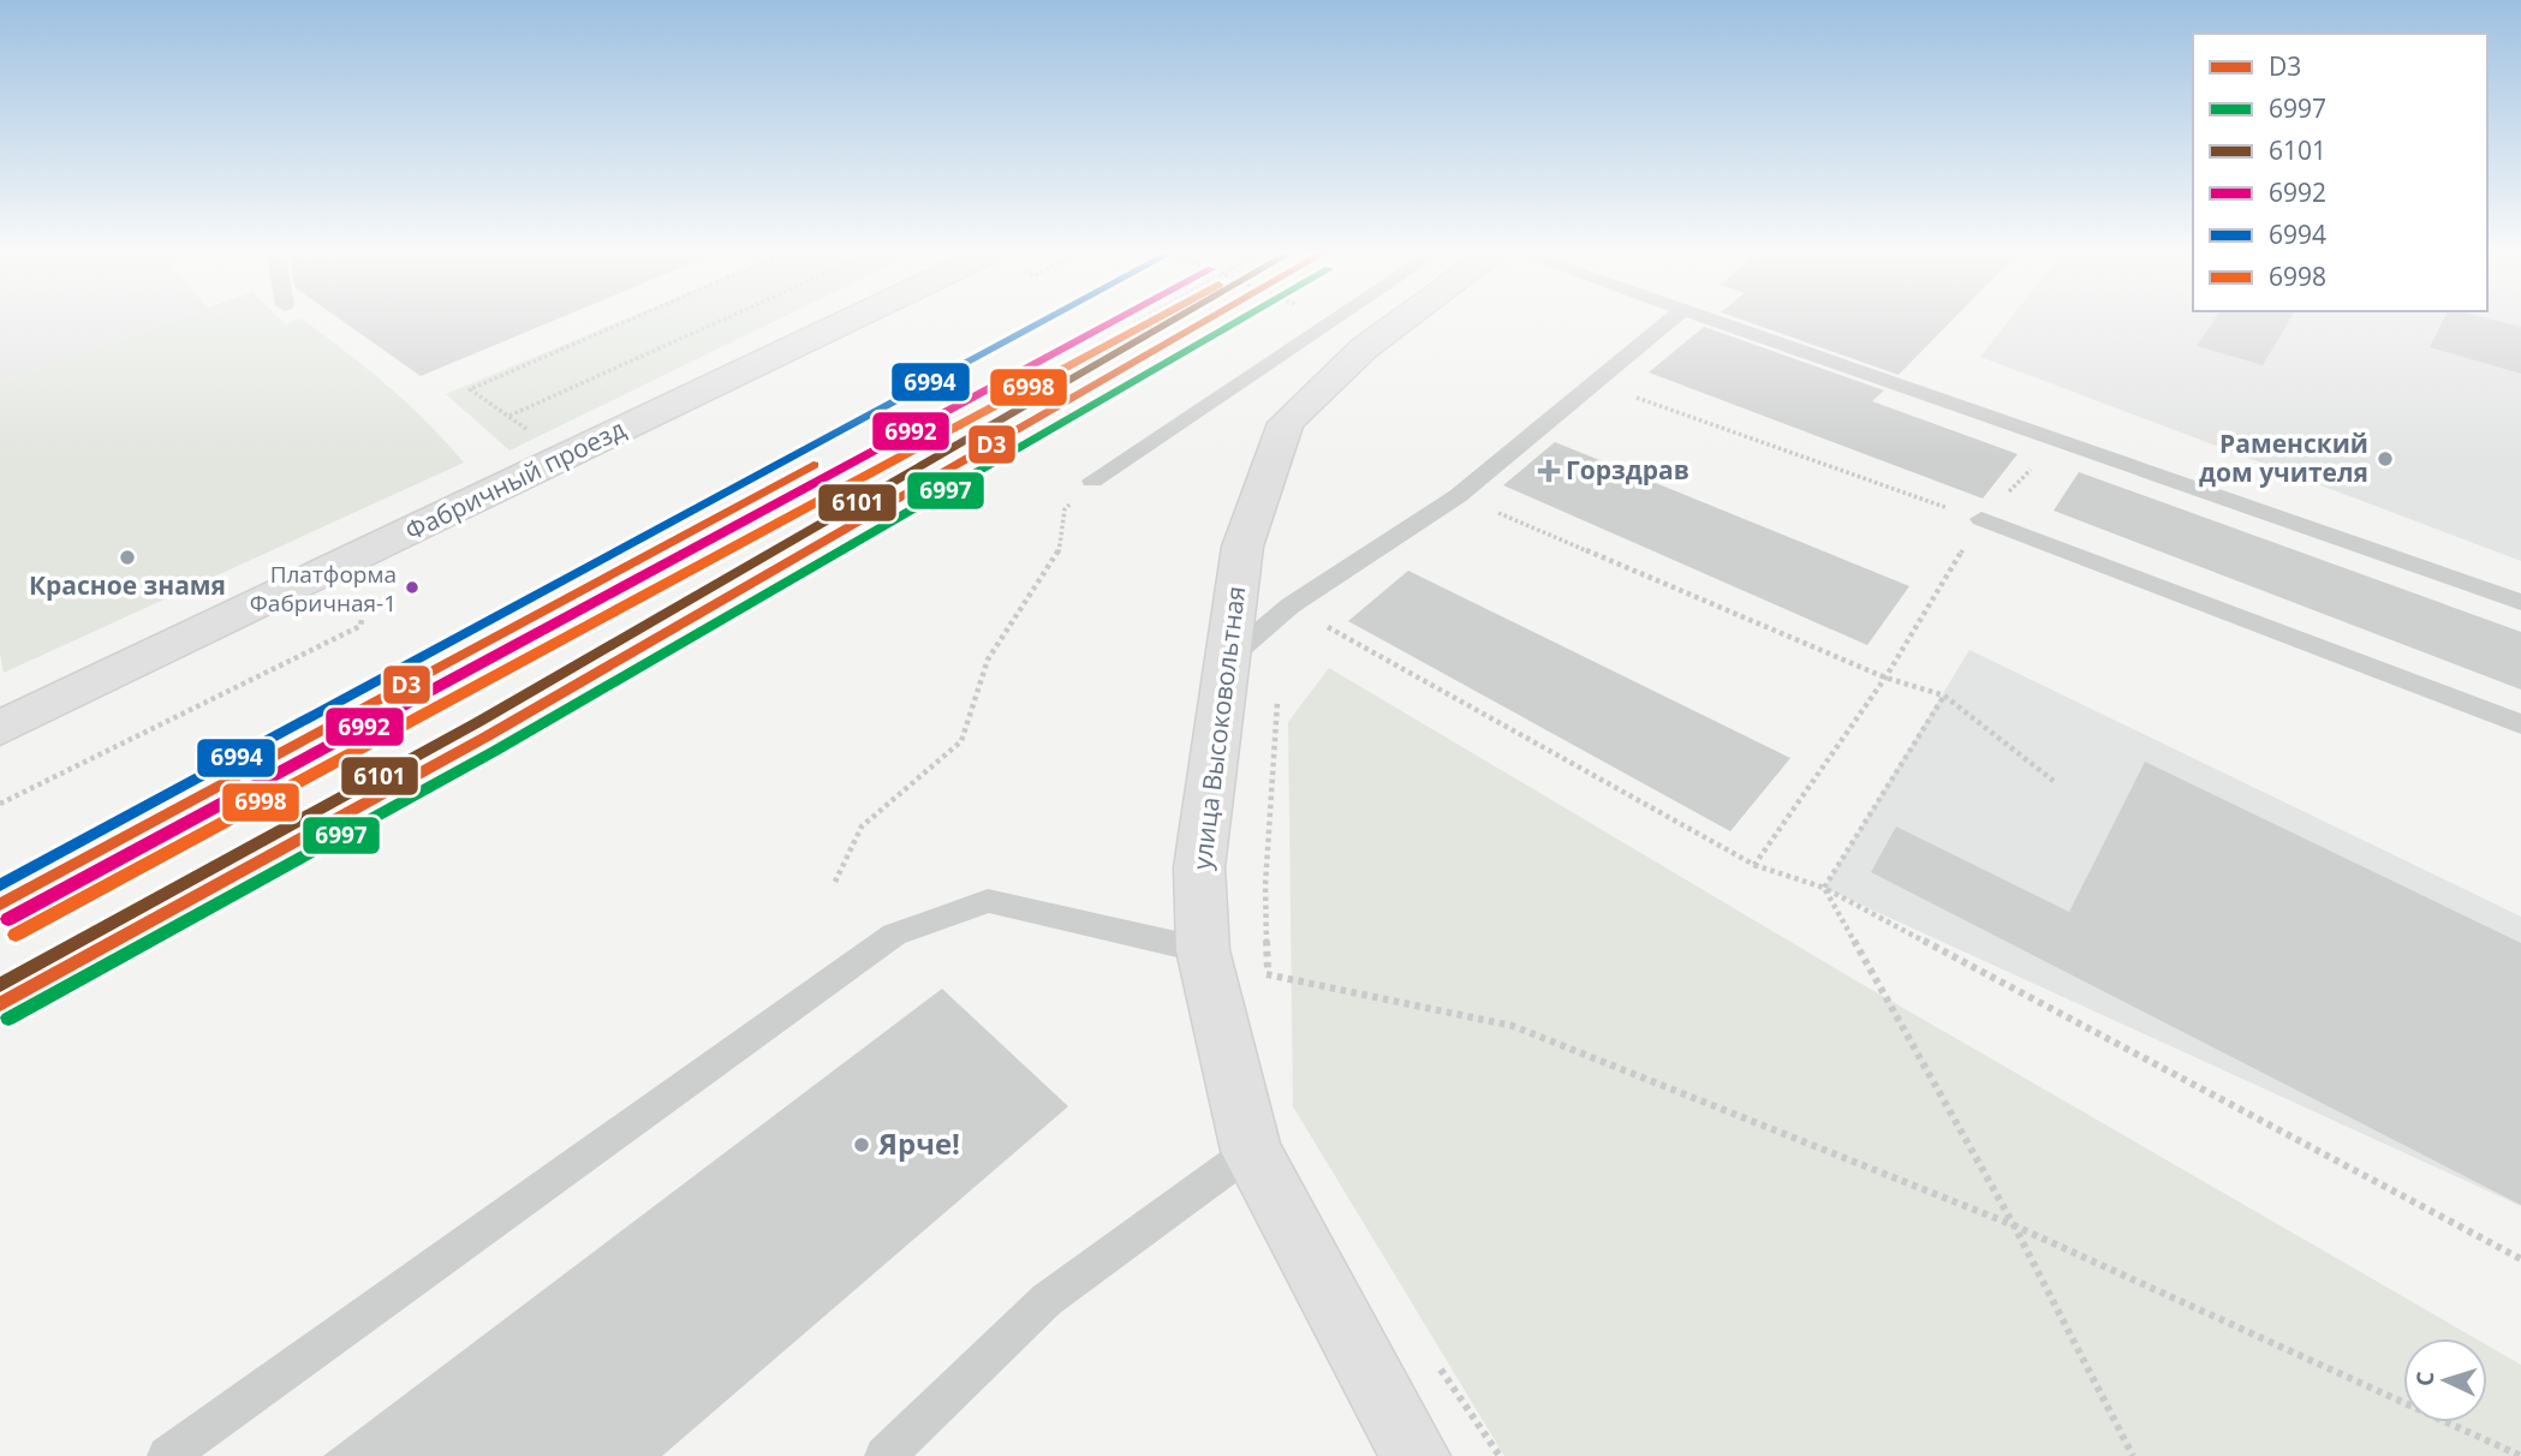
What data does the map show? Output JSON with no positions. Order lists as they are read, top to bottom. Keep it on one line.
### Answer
{"streets":{"street":["Фабричный проезд","улица Высоковольтная"]},"places":{"other":["Раменский дом учителя","Красное знамя","Платформа Фабричная-1","Ярче!"],"health":["Горздрав"]},"lines":["transit line D3","transit line 6997","transit line 6101","transit line 6992","transit line 6994","transit line 6998"],"legend":["D3","6997","6101","6992","6994","6998"],"north":"left"}
